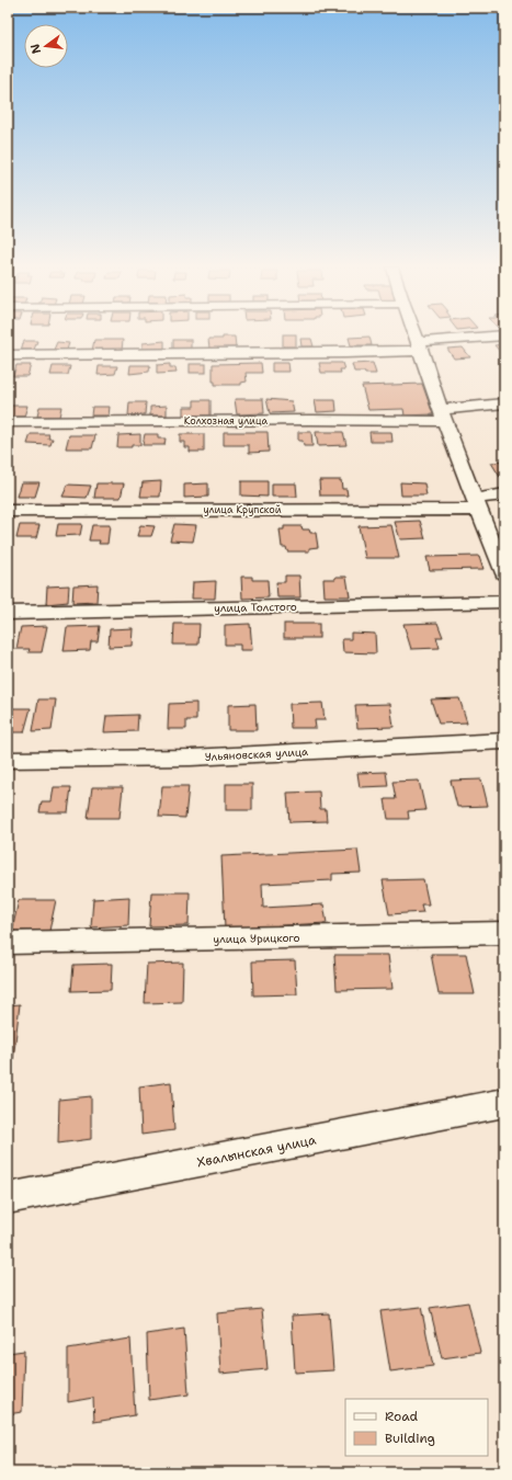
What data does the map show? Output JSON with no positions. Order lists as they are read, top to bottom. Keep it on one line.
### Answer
{"streets":{"street":["Колхозная улица","улица Крупской","улица Толстого","Ульяновская улица","улица Урицкого","Хвалынская улица"]},"legend":["Road","Building"],"north":"left"}
